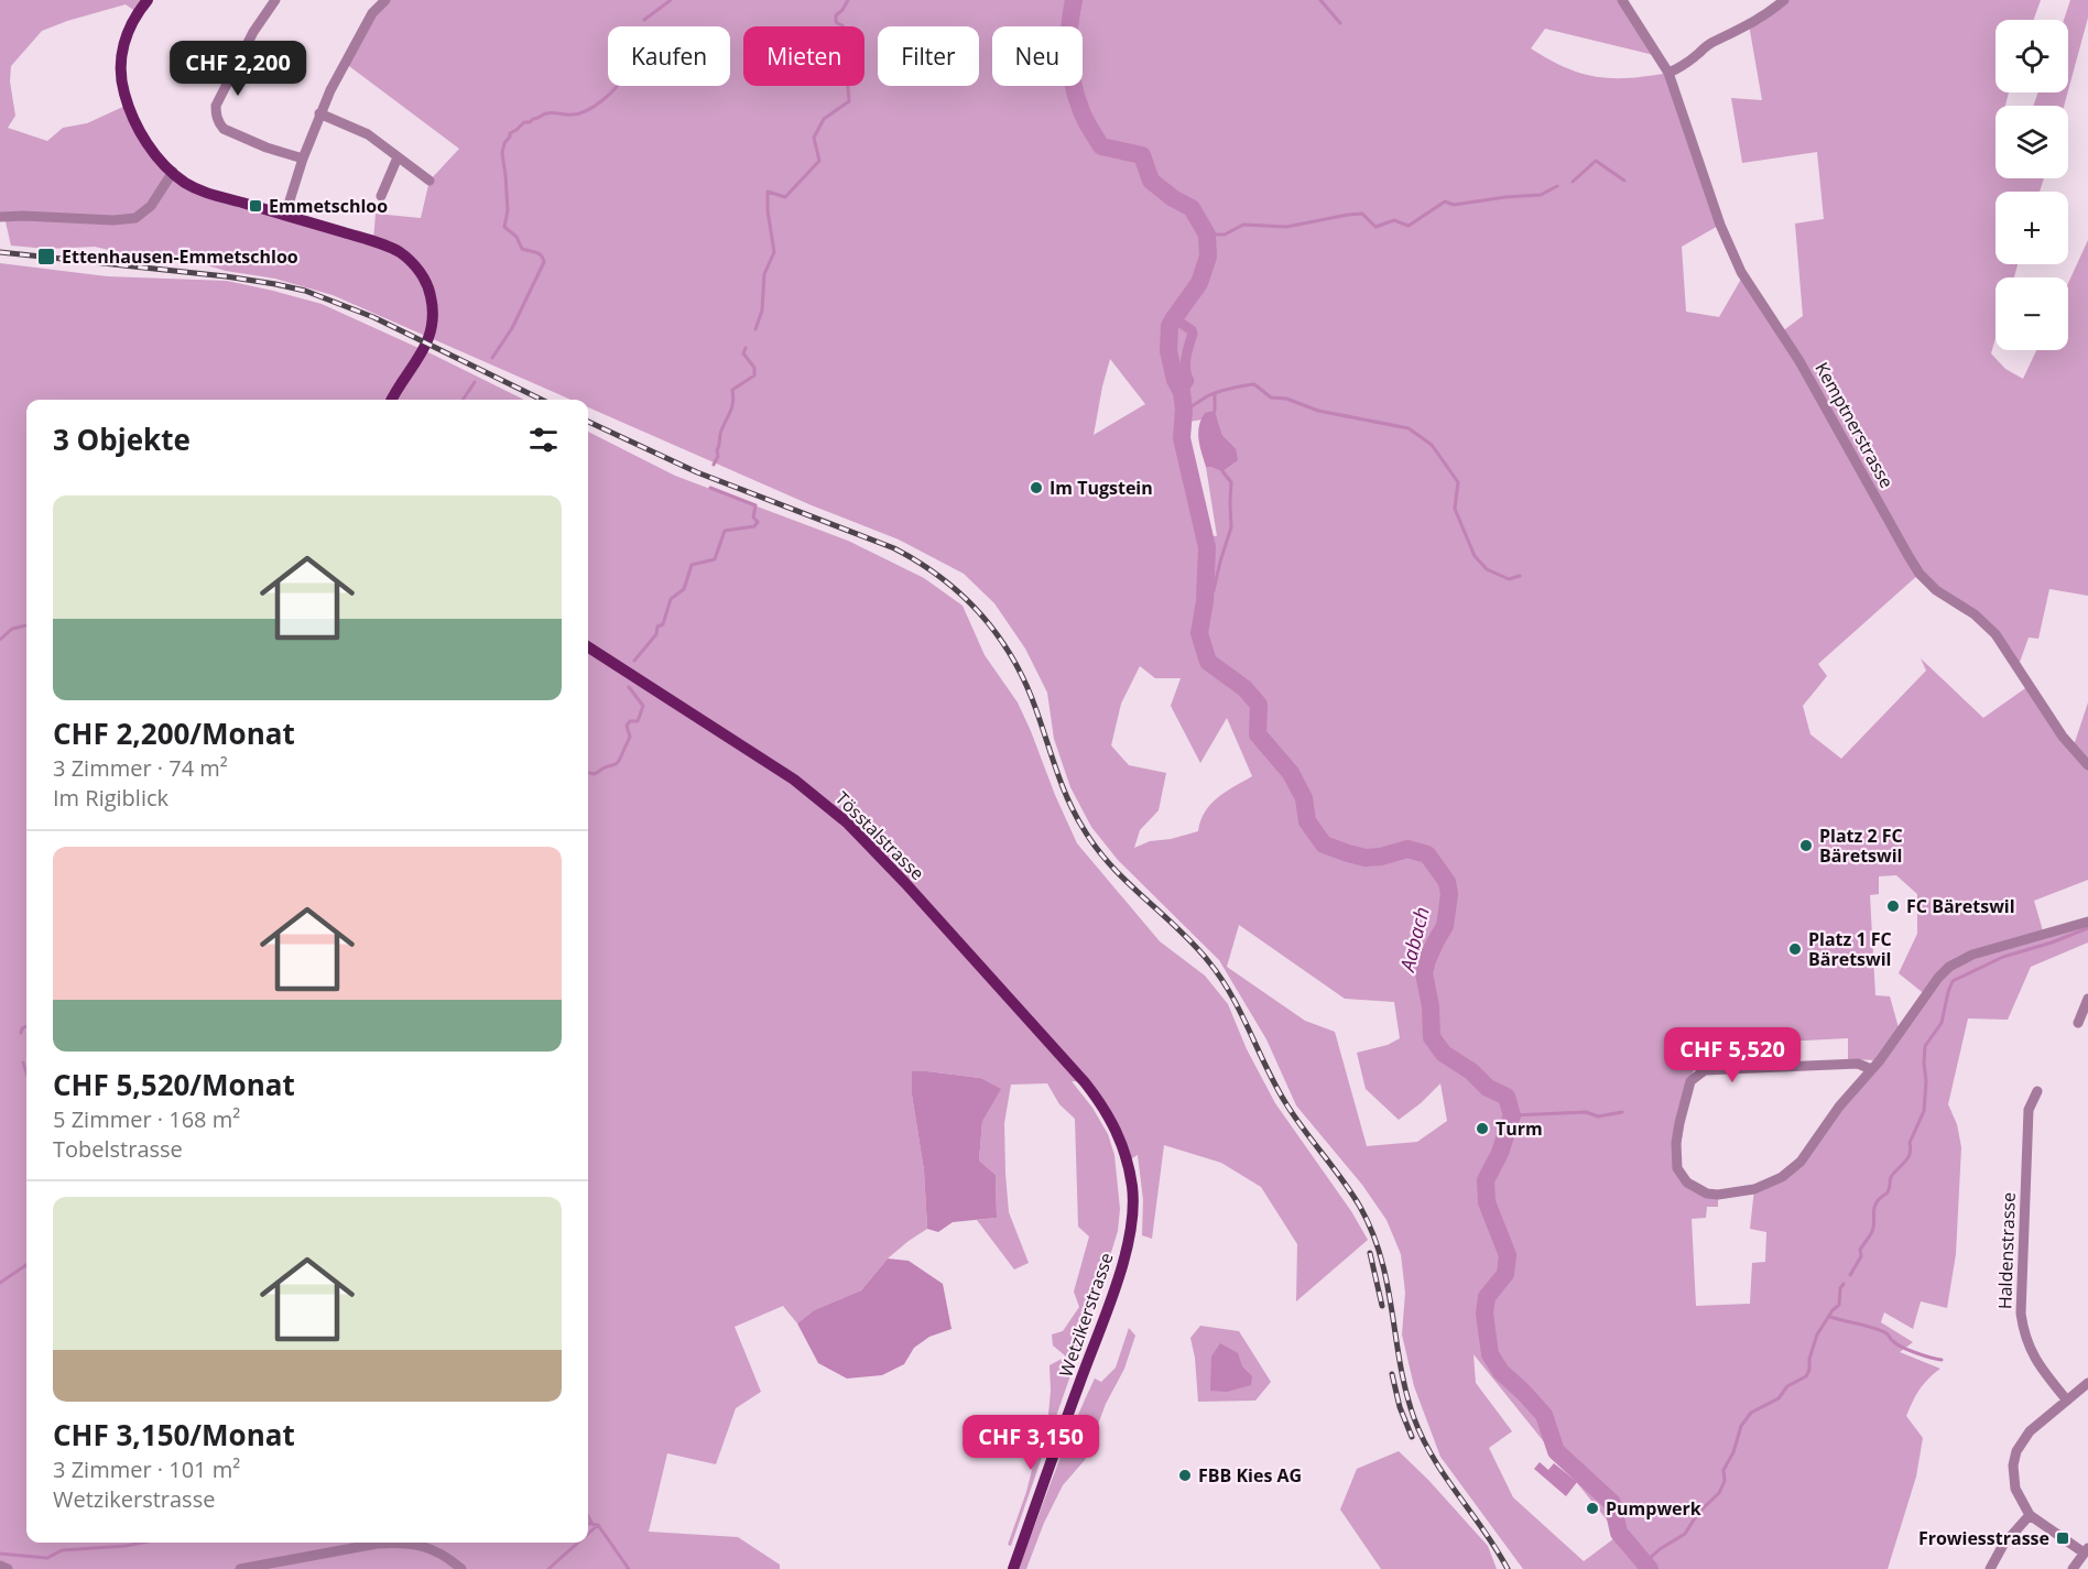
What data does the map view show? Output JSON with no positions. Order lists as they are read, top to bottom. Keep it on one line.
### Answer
{"streets":{"main road":["Tösstalstrasse","Wetzikerstrasse"],"street":["Kemptnerstrasse","Haldenstrasse"]},"crossings":[["Tösstalstrasse","Wetzikerstrasse"]],"water":["Aabach"],"places":{"transit":["Emmetschloo","Ettenhausen-Emmetschloo","Frowiesstrasse"],"other":["Im Tugstein","Platz 2 FC Bäretswil","FC Bäretswil","Platz 1 FC Bäretswil","Turm","FBB Kies AG","Pumpwerk"]},"page":{"map_buttons":["+","−"],"chip":["Kaufen","Mieten","Filter","Neu"],"price":["CHF 2,200","CHF 5,520","CHF 3,150"],"heading":"3 Objekte","list":[{"name":"CHF 2,200/Monat","note":"3 Zimmer · 74 m² · Im Rigiblick"},{"name":"CHF 5,520/Monat","note":"5 Zimmer · 168 m² · Tobelstrasse"},{"name":"CHF 3,150/Monat","note":"3 Zimmer · 101 m² · Wetzikerstrasse"}]}}
